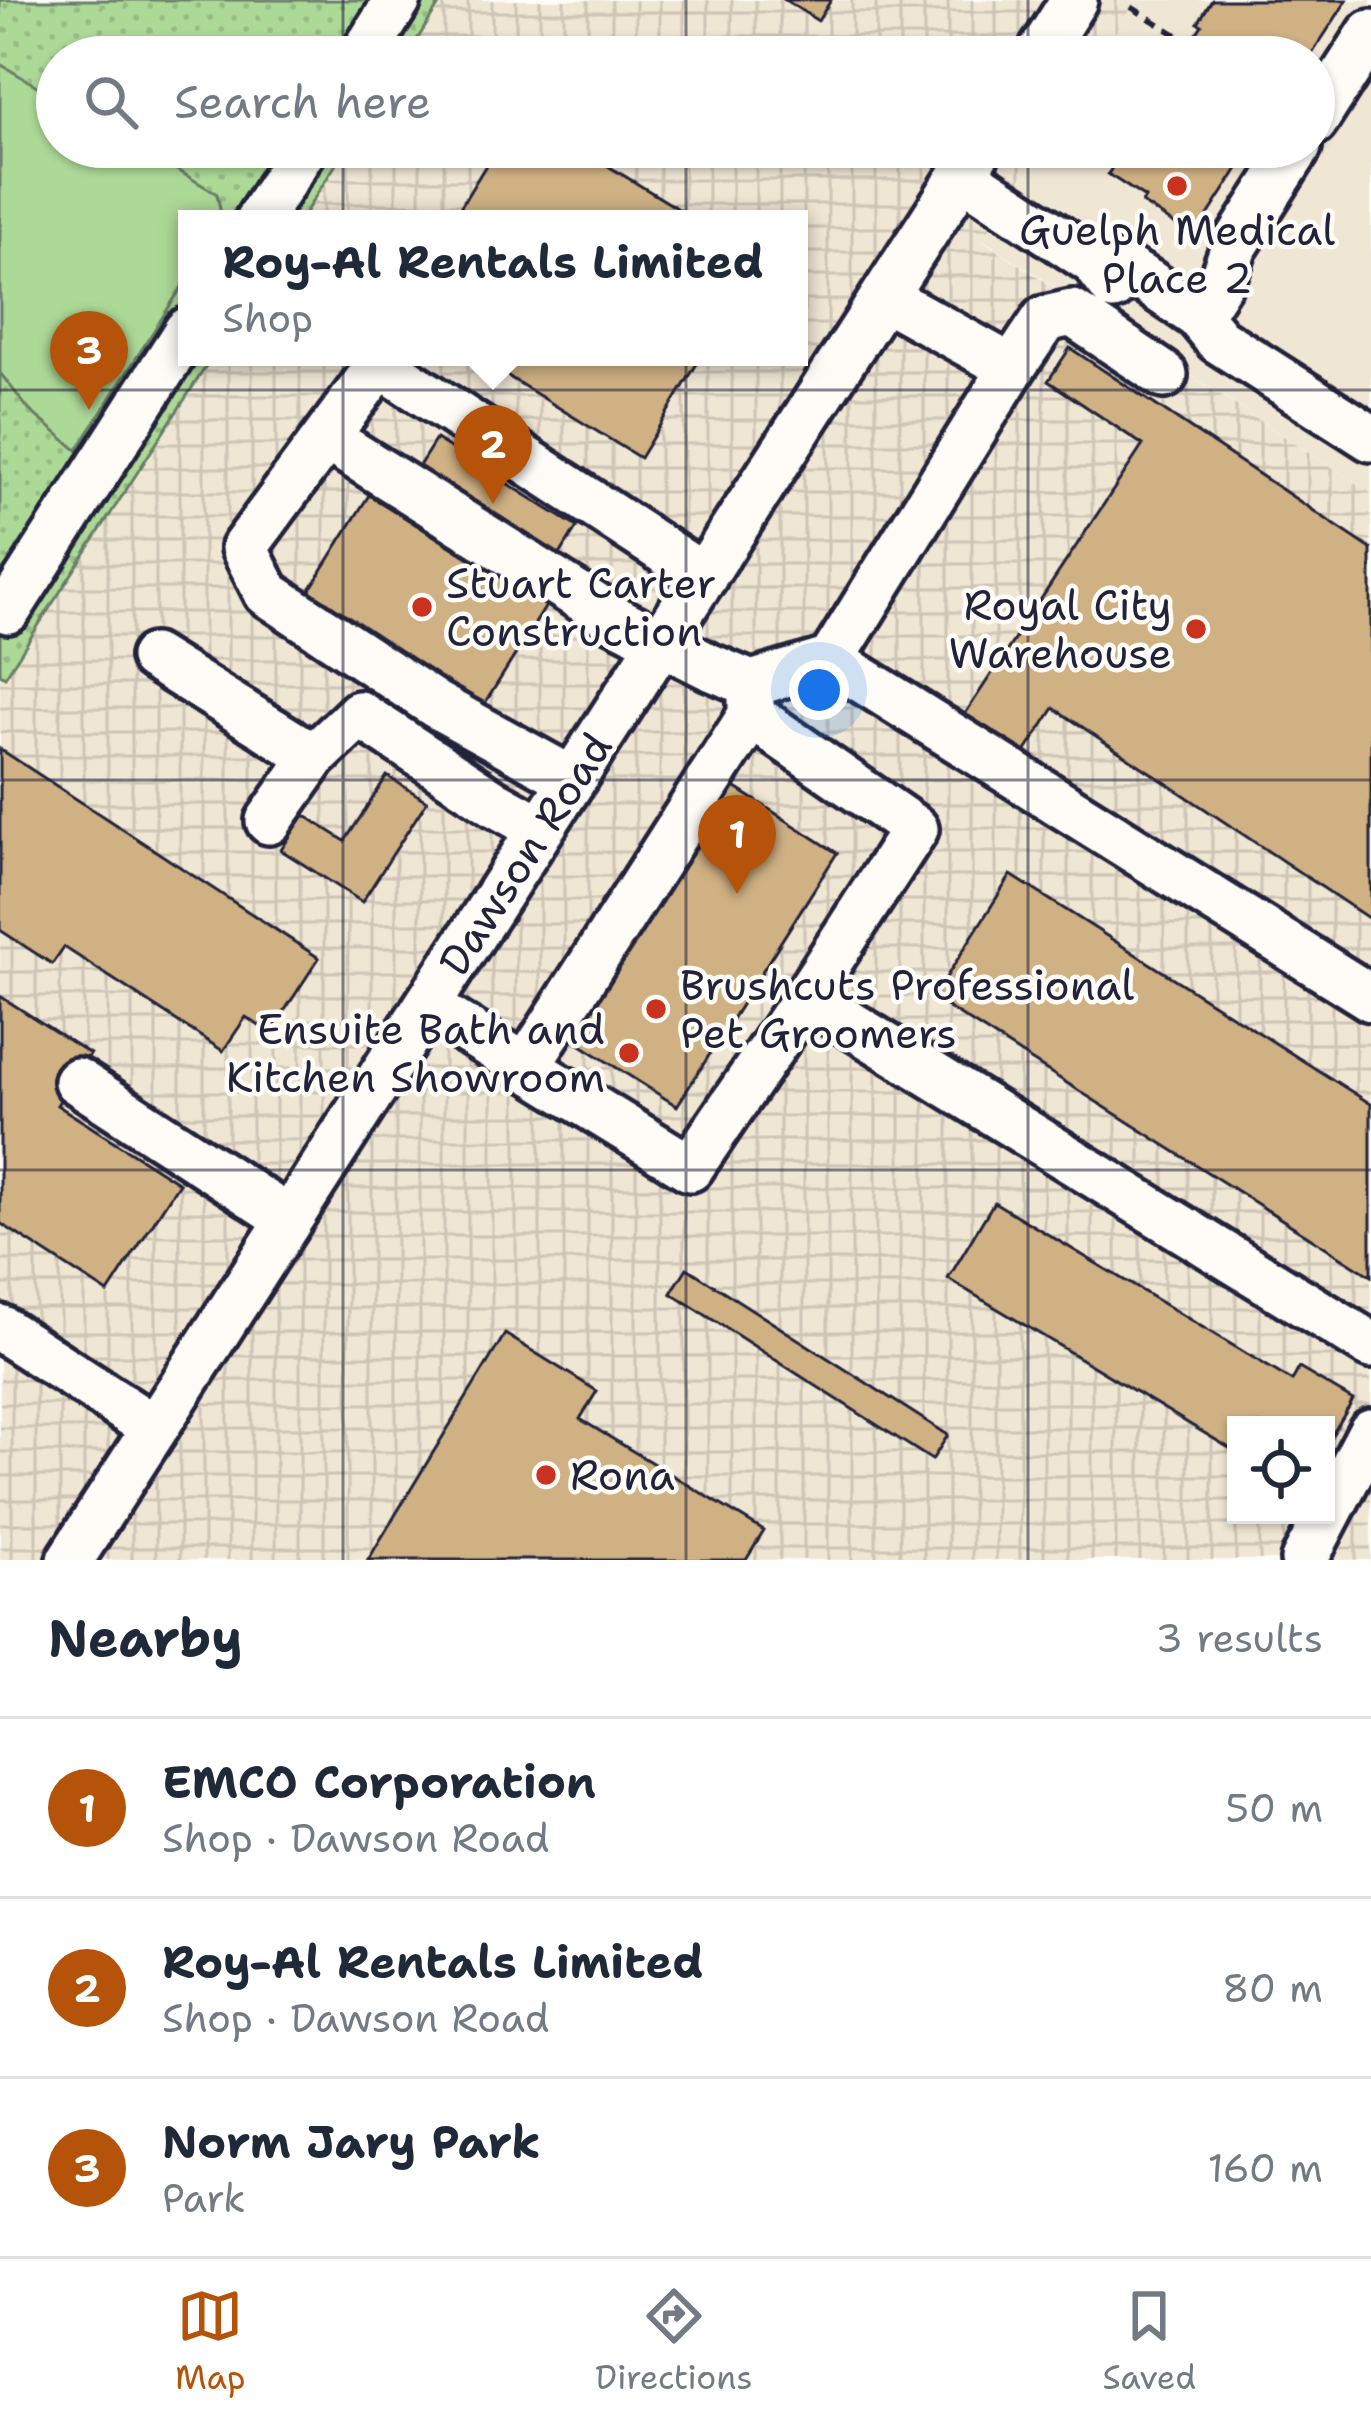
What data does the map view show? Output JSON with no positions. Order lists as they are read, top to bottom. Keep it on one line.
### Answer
{"streets":{"street":["Dawson Road"]},"places":["Guelph Medical Place 2","Stuart Carter Construction","Royal City Warehouse","Brushcuts Professional Pet Groomers","Ensuite Bath and Kitchen Showroom","Rona"],"page":{"search":"Search here","popup":["Roy-Al Rentals Limited","Shop"],"pins":["3","2","1"],"heading":["Nearby","3 results"],"list":[{"mark":"1","name":"EMCO Corporation","note":"Shop · Dawson Road","value":"50 m"},{"mark":"2","name":"Roy-Al Rentals Limited","note":"Shop · Dawson Road","value":"80 m"},{"mark":"3","name":"Norm Jary Park","note":"Park","value":"160 m"}],"nav":["Map","Directions","Saved"]}}
